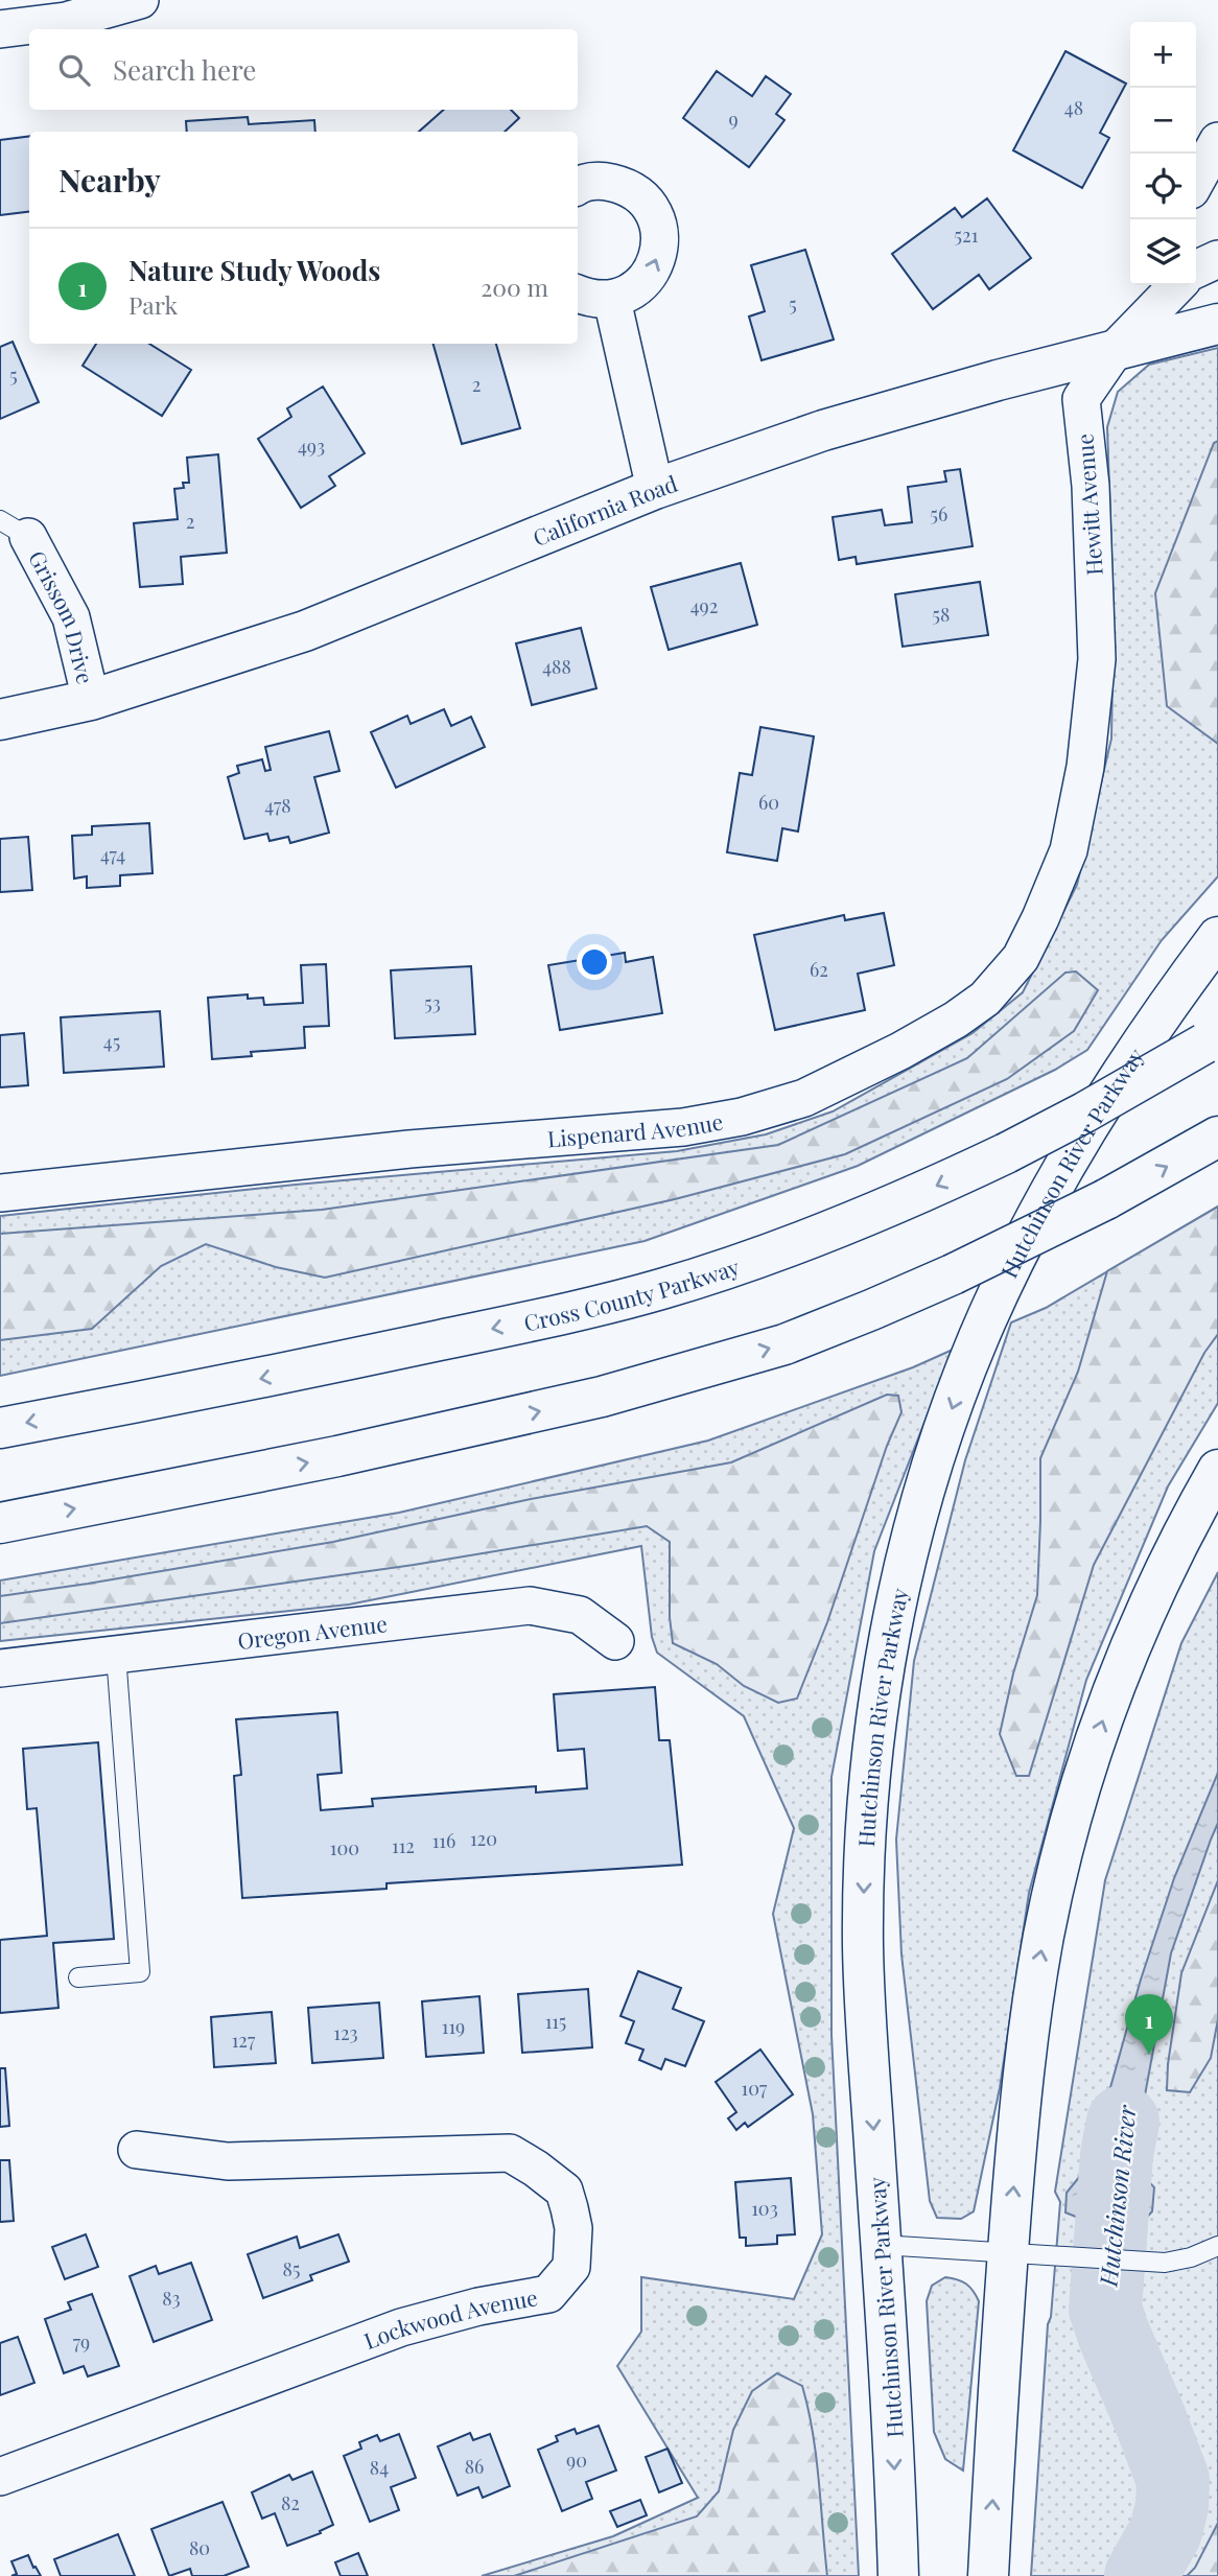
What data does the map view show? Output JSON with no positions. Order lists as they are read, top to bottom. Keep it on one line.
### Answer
{"streets":{"main road":["California Road","Hutchinson River Parkway","Cross County Parkway"],"street":["Hewitt Avenue","Grissom Drive","Lispenard Avenue","Oregon Avenue","Lockwood Avenue"]},"crossings":[["Hewitt Avenue","California Road"],["Hewitt Avenue","Lispenard Avenue"],["California Road","Grissom Drive"]],"water":["Hutchinson River"],"house_numbers":["48","9","521","5","5","2","493","56","2","492","58","488","60","478","474","62","53","45","120","116","112","100","115","119","123","127","107","103","85","83","79","90","86","84","82","80"],"page":{"map_buttons":["+","−"],"search":"Search here","heading":"Nearby","list":[{"mark":"1","name":"Nature Study Woods","note":"Park","value":"200 m"}],"pins":"1"}}
